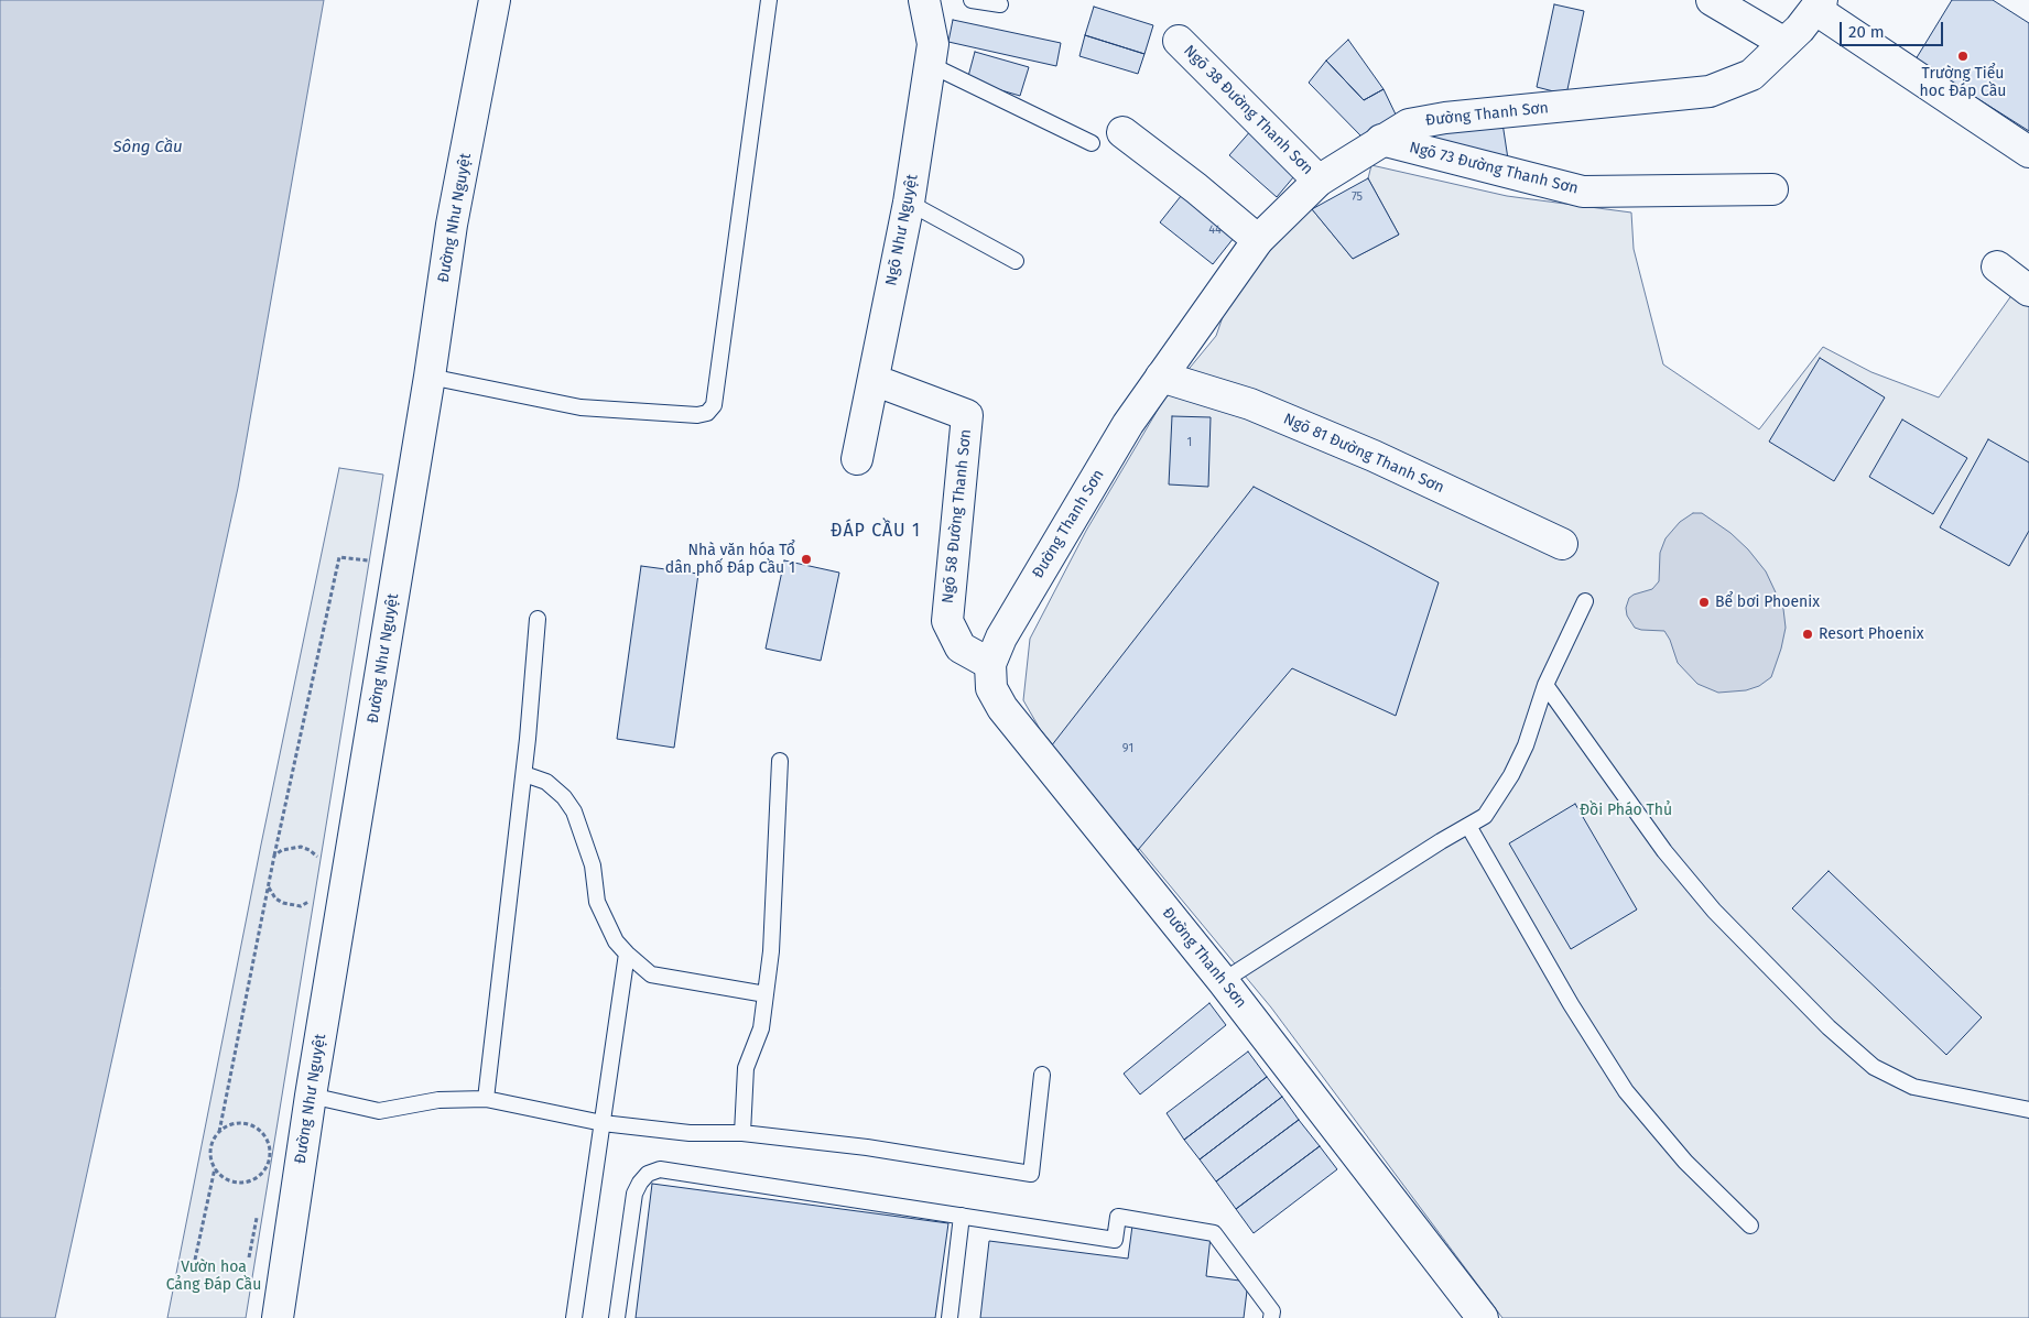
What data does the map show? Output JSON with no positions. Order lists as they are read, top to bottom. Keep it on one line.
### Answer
{"streets":{"street":["Ngõ 38 Đường Thanh Sơn","Đường Thanh Sơn","Ngõ 73 Đường Thanh Sơn","Đường Như Nguyệt","Ngõ Như Nguyệt","Ngõ 81 Đường Thanh Sơn","Ngõ 58 Đường Thanh Sơn"]},"crossings":[["Ngõ 38 Đường Thanh Sơn","Đường Thanh Sơn"],["Đường Thanh Sơn","Ngõ 73 Đường Thanh Sơn"],["Đường Thanh Sơn","Ngõ 81 Đường Thanh Sơn"],["Đường Thanh Sơn","Ngõ 58 Đường Thanh Sơn"],["Ngõ Như Nguyệt","Ngõ 58 Đường Thanh Sơn"]],"districts":["ĐÁP CẦU 1"],"water":["Sông Cầu"],"parks":["Đồi Pháo Thủ","Vườn hoa Cảng Đáp Cầu"],"places":["Trường Tiểu hoc Đáp Cầu","Nhà văn hóa Tổ dân phố Đáp Cầu 1","Bể bơi Phoenix","Resort Phoenix"],"house_numbers":["75","44","1","91"],"scale_bar":"20 m"}
